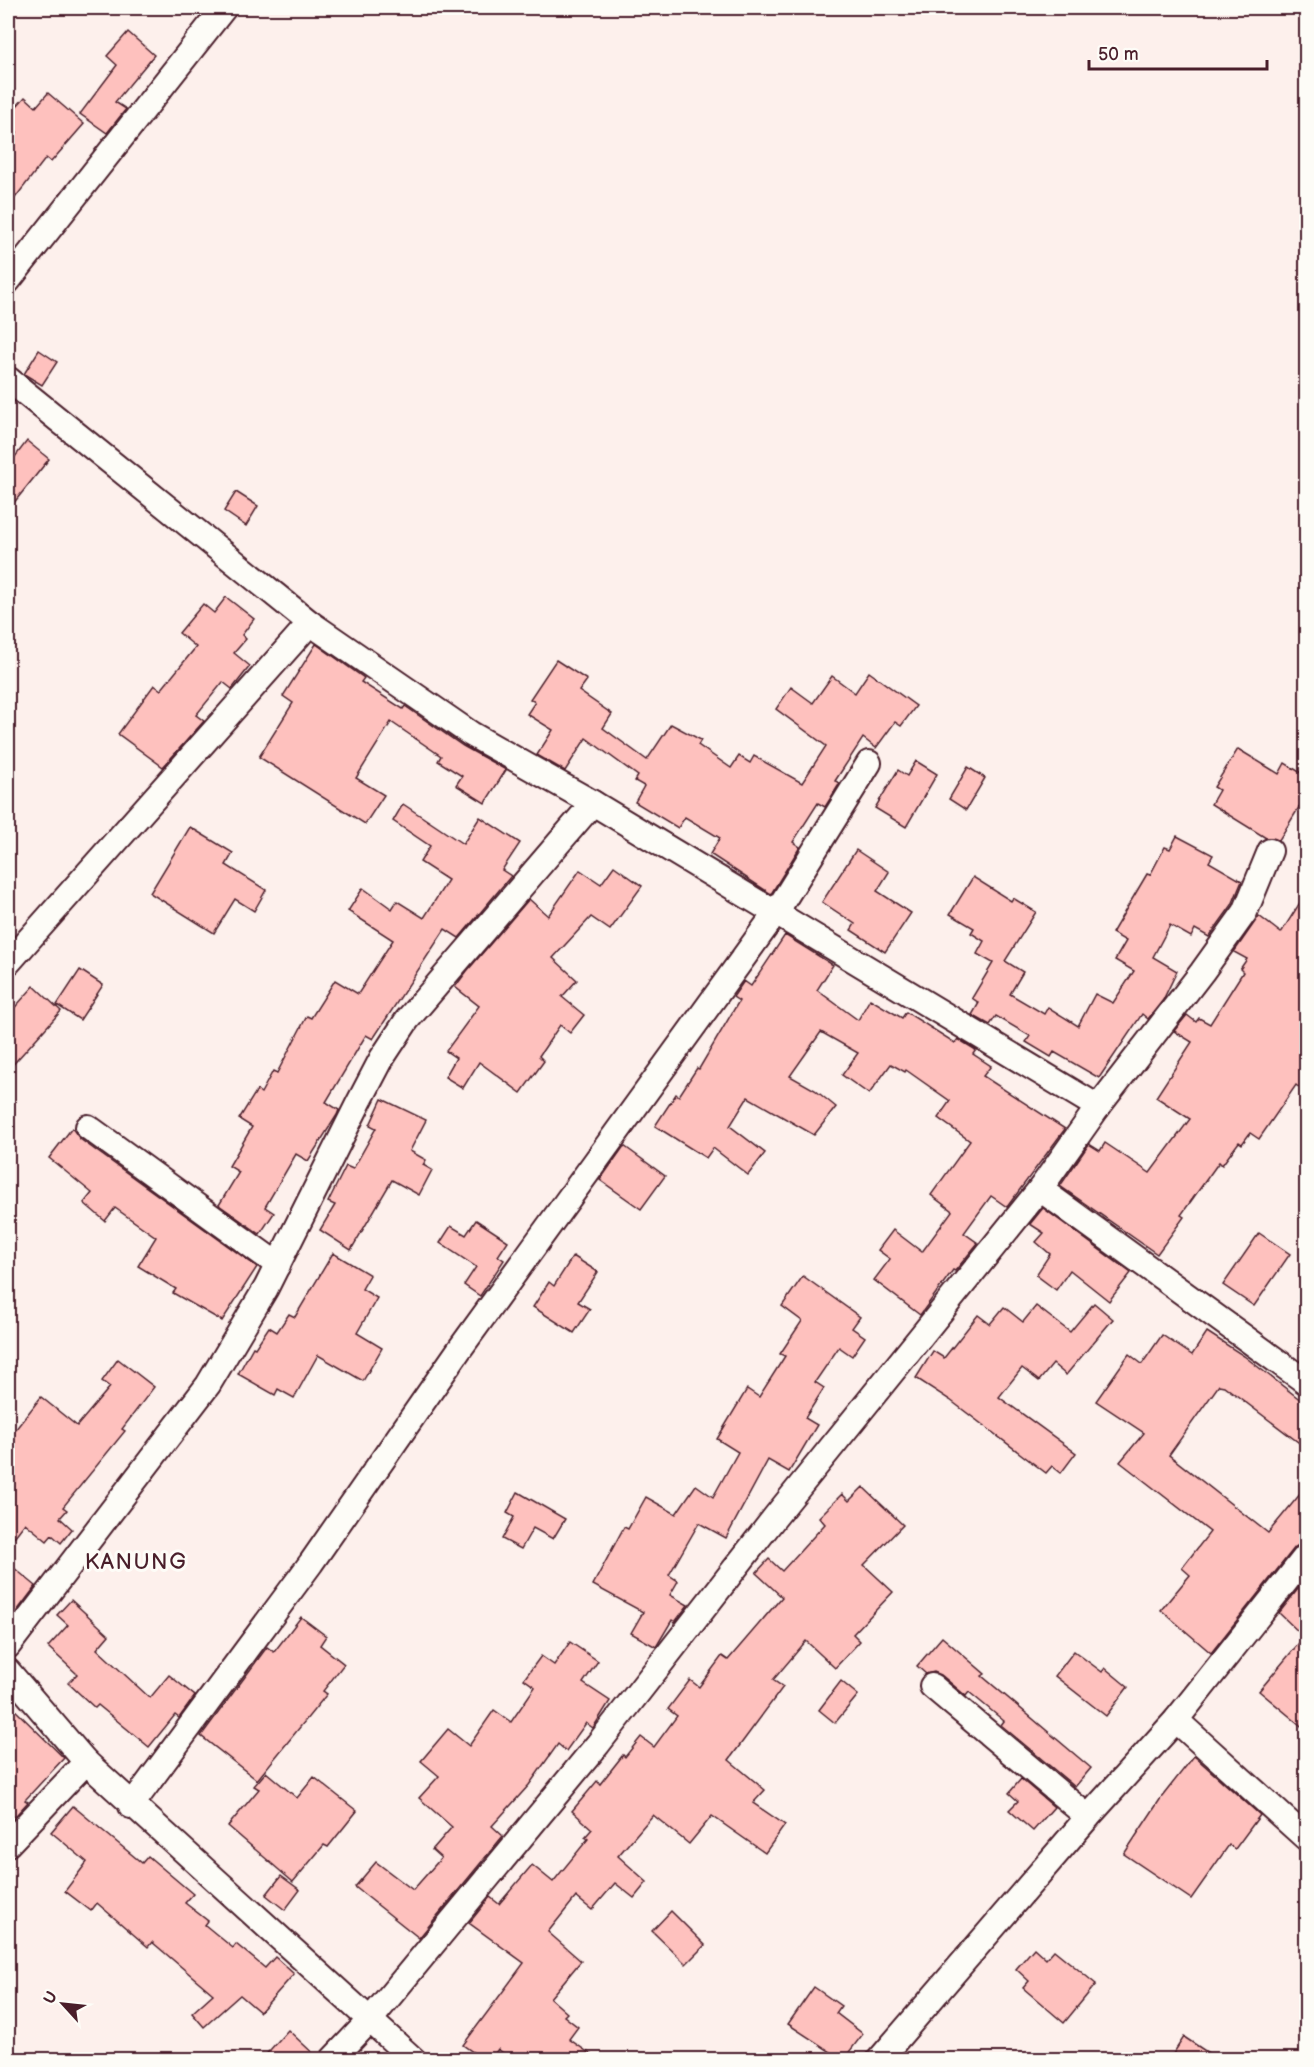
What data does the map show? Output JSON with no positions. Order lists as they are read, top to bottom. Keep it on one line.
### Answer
{"districts":["KANUNG"],"scale_bar":"50 m","north":"top left"}
